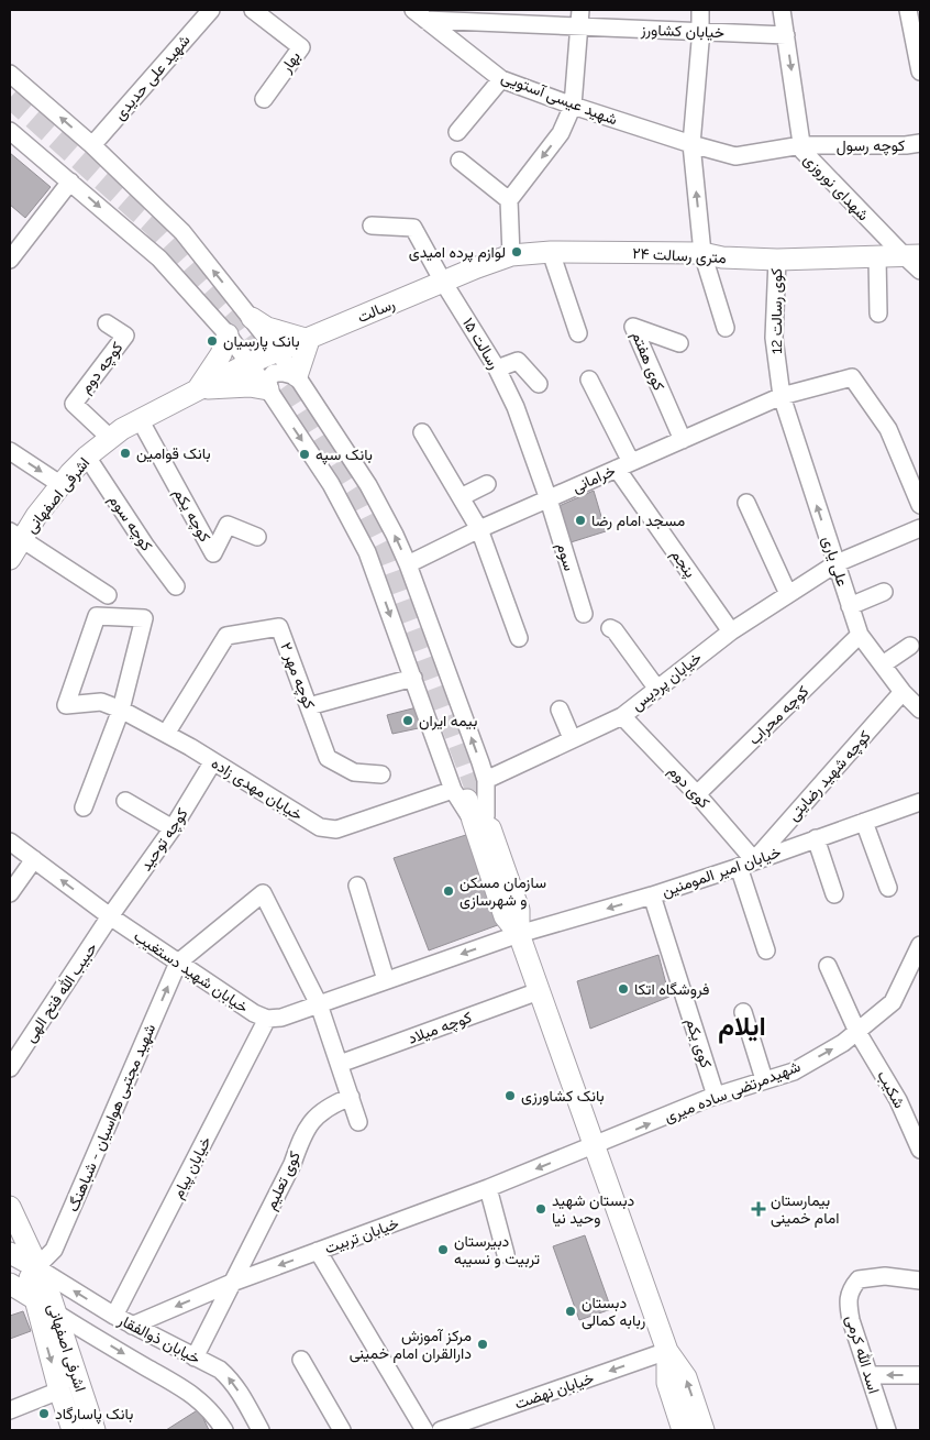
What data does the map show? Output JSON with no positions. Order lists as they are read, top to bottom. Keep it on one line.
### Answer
{"streets":{"main road":["۲۴ متری رسالت","رسالت","اشرفی اصفهانی"],"street":["خیابان کشاورز","بهار","شهید علی حدیدی","شهید عیسی آستویی","کوچه رسول","شهدای نوروزی","کوی رسالت 12","رسالت ۱۵","کوی هفتم","کوچه دوم","خرامانی","کوچه یکم","کوچه سوم","سوم","علی یاری","پنجم","کوچه مهر ۲","خیابان پردیس","کوچه محراب","کوچه شهید رضایتی","کوی دوم","خیابان مهدی زاده","کوچه توحید","خیابان امیر المومنین","خیابان شهید دستغیب","حبیب الله فتح الهی","کوچه میلاد","کوی یکم","شکیب","شهیدمرتضی ساده میری","شهید مجتبی هواسیان - شباهنگ","خیابان پیام","کوی تعلیم","خیابان تربیت","خیابان ذوالفقار","اسد الله کرمی","خیابان نهضت"]},"crossings":[["خیابان کشاورز","شهید عیسی آستویی"],["خیابان کشاورز","شهدای نوروزی"],["شهید عیسی آستویی","کوچه رسول"],["کوچه رسول","شهدای نوروزی"],["شهدای نوروزی","۲۴ متری رسالت"],["۲۴ متری رسالت","رسالت"],["۲۴ متری رسالت","کوی رسالت 12"],["۲۴ متری رسالت","رسالت ۱۵"],["رسالت","رسالت ۱۵"],["رسالت","اشرفی اصفهانی"],["کوی رسالت 12","خرامانی"],["کوی رسالت 12","علی یاری"],["رسالت ۱۵","خرامانی"],["رسالت ۱۵","سوم"],["کوی هفتم","خرامانی"],["کوچه دوم","اشرفی اصفهانی"],["خرامانی","سوم"],["خرامانی","علی یاری"],["خرامانی","پنجم"],["اشرفی اصفهانی","کوچه یکم"],["اشرفی اصفهانی","کوچه سوم"],["اشرفی اصفهانی","شهید مجتبی هواسیان - شباهنگ"],["اشرفی اصفهانی","خیابان ذوالفقار"],["علی یاری","خیابان پردیس"],["علی یاری","کوچه محراب"],["علی یاری","کوچه شهید رضایتی"],["پنجم","خیابان پردیس"],["کوچه مهر ۲","خیابان مهدی زاده"],["خیابان پردیس","کوی دوم"],["خیابان پردیس","خیابان مهدی زاده"],["کوچه محراب","کوی دوم"],["کوچه شهید رضایتی","کوی دوم"],["کوچه شهید رضایتی","خیابان امیر المومنین"],["کوی دوم","خیابان امیر المومنین"],["خیابان مهدی زاده","کوچه توحید"],["کوچه توحید","خیابان شهید دستغیب"],["کوچه توحید","حبیب الله فتح الهی"],["خیابان امیر المومنین","کوی یکم"],["خیابان شهید دستغیب","حبیب الله فتح الهی"],["خیابان شهید دستغیب","شهید مجتبی هواسیان - شباهنگ"],["خیابان شهید دستغیب","خیابان پیام"],["کوی یکم","شهیدمرتضی ساده میری"],["شکیب","شهیدمرتضی ساده میری"],["شهیدمرتضی ساده میری","خیابان تربیت"],["شهید مجتبی هواسیان - شباهنگ","خیابان ذوالفقار"],["خیابان پیام","خیابان ذوالفقار"],["کوی تعلیم","خیابان تربیت"],["کوی تعلیم","خیابان ذوالفقار"],["خیابان تربیت","خیابان ذوالفقار"]],"one_way":["شهیدمرتضی ساده میری","شهید مجتبی هواسیان - شباهنگ","خیابان تربیت","خیابان نهضت"],"districts":["ایلام"],"places":{"other":["لوازم پرده امیدی","بانک پارسیان","بانک قوامین","بانک سپه","مسجد امام رضا","بیمه ایران","سازمان مسکن و شهرسازی","فروشگاه اتکا","بانک کشاورزی","دبستان شهید وحید نیا","دبیرستان تربیت و نسیبه","دبستان ربابه کمالی","مرکز آموزش دارالقران امام خمینی","بانک پاسارگاد"],"health":["بیمارستان امام خمینی"]}}
